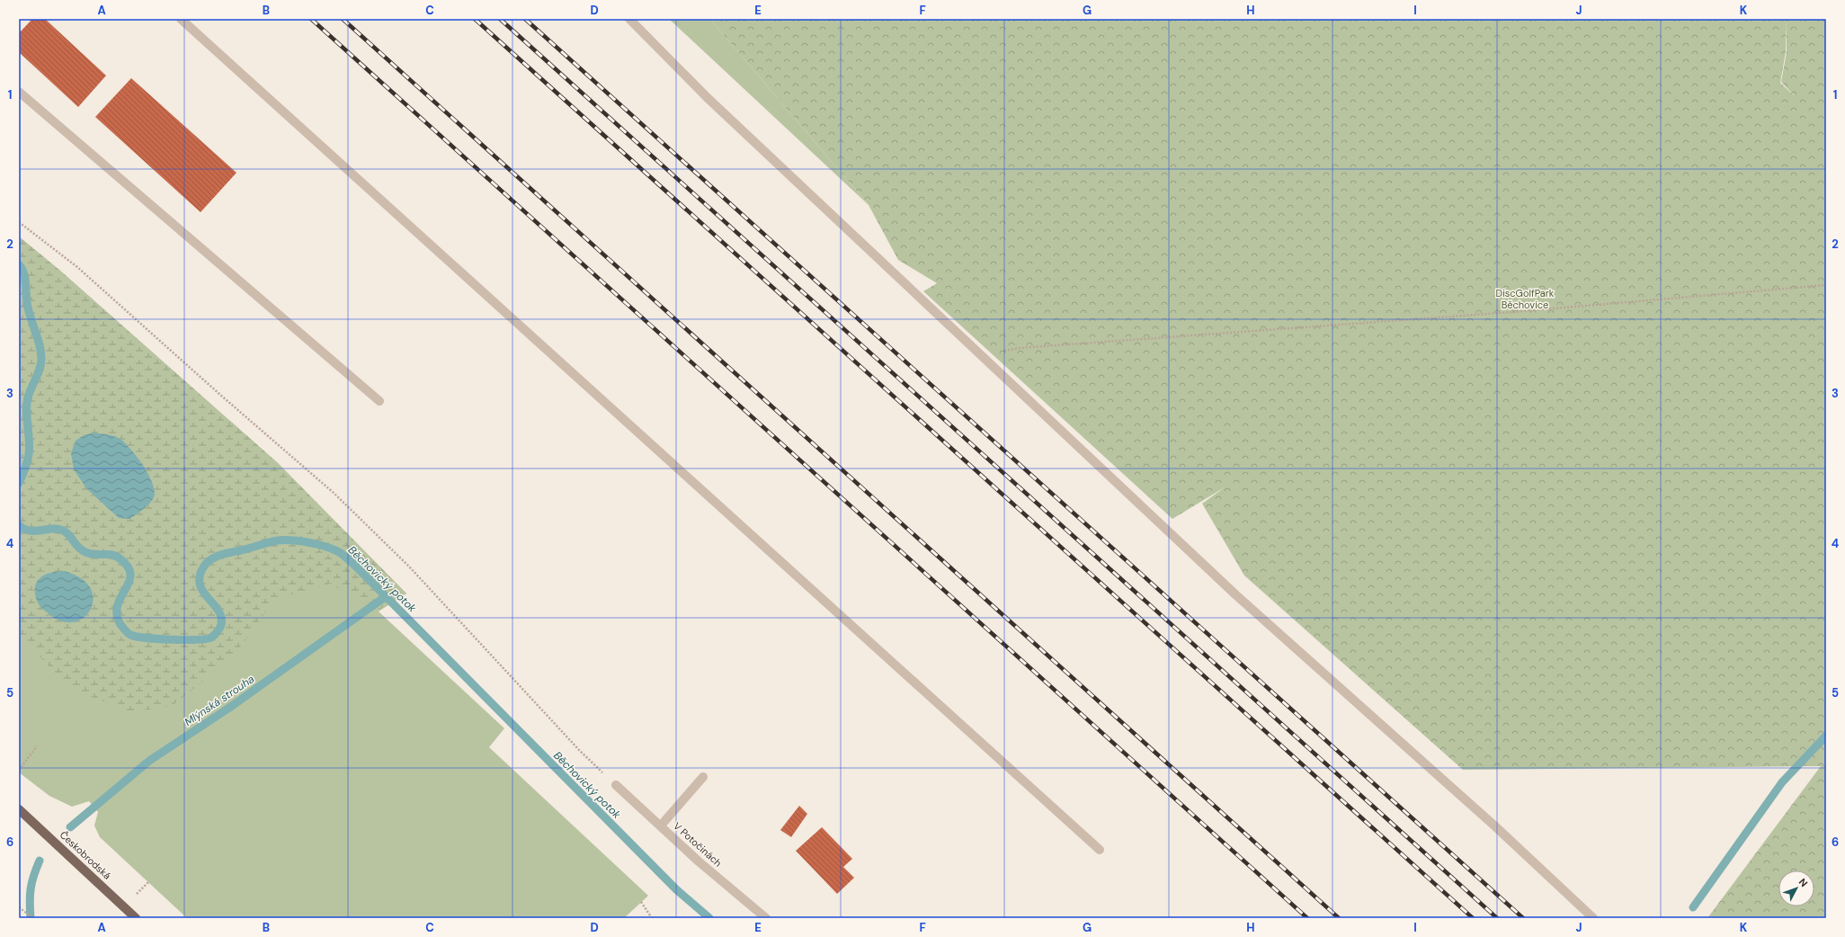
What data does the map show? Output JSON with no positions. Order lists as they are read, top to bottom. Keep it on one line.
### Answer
{"streets":{"main road":["Českobrodská"],"street":["V Potočinách"]},"water":["Běchovický potok","Mlýnská strouha"],"parks":["DiscGolfPark Běchovice"],"north":"top right","grid":{"columns":["A","B","C","D","E","F","G","H","I","J","K"],"rows":["1","2","3","4","5","6"]}}
